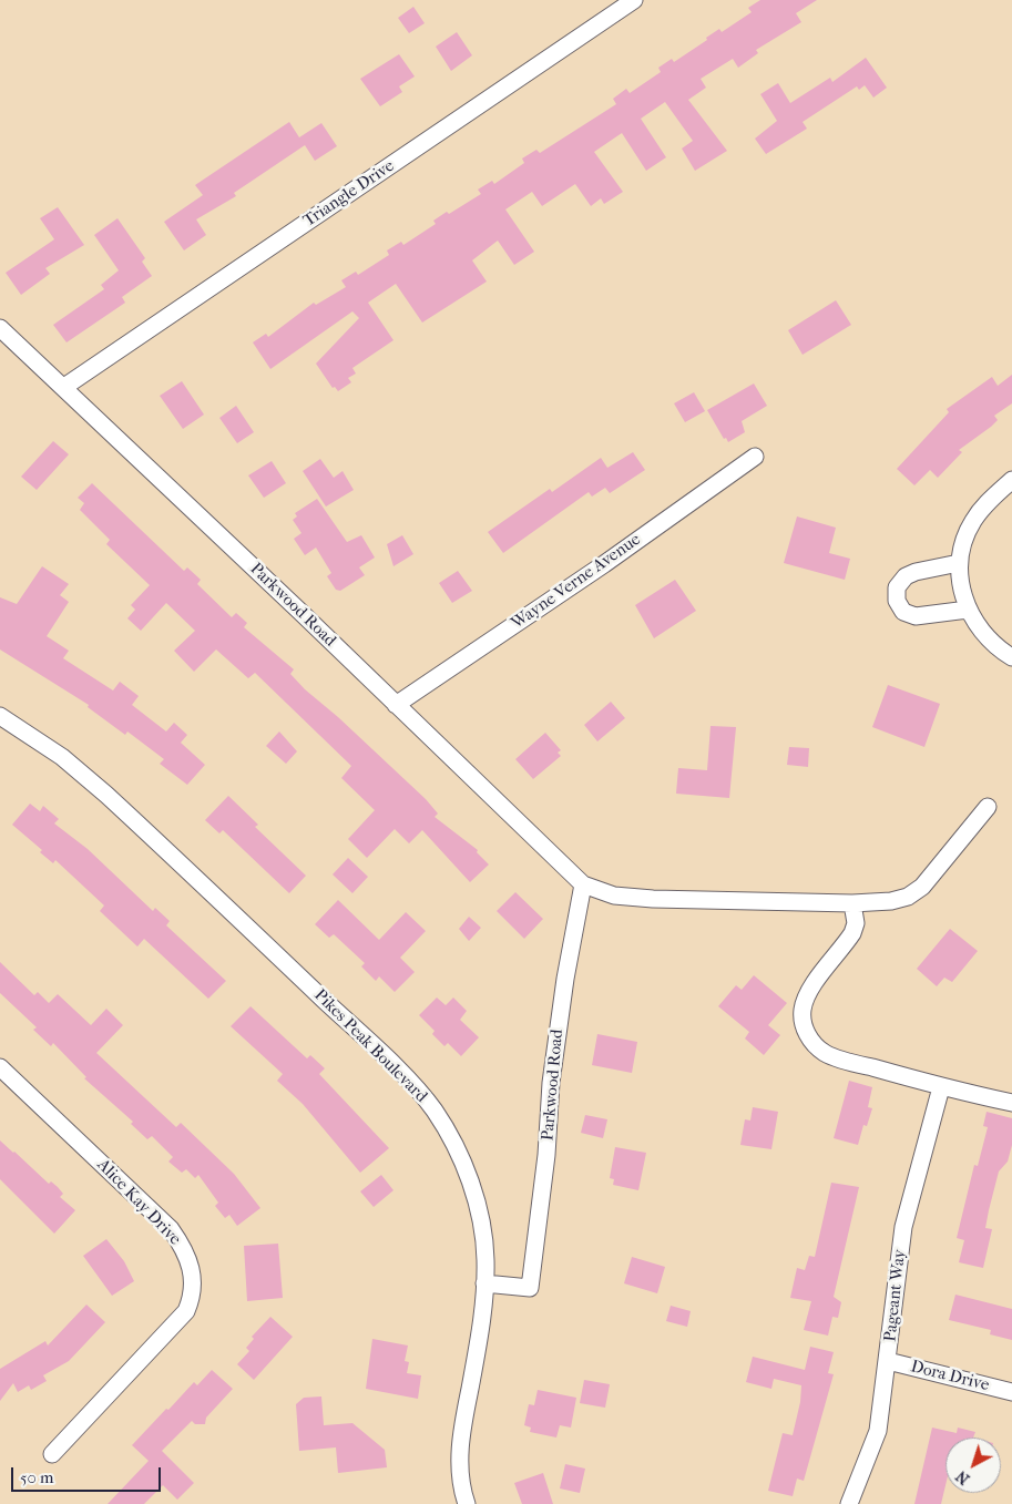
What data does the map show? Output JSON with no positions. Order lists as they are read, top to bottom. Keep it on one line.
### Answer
{"streets":{"street":["Triangle Drive","Wayne Verne Avenue","Parkwood Road","Pikes Peak Boulevard","Alice Kay Drive","Pageant Way","Dora Drive"]},"crossings":[["Triangle Drive","Parkwood Road"],["Wayne Verne Avenue","Parkwood Road"],["Parkwood Road","Pikes Peak Boulevard"],["Pageant Way","Dora Drive"]],"scale_bar":"50 m","north":"bottom left"}
